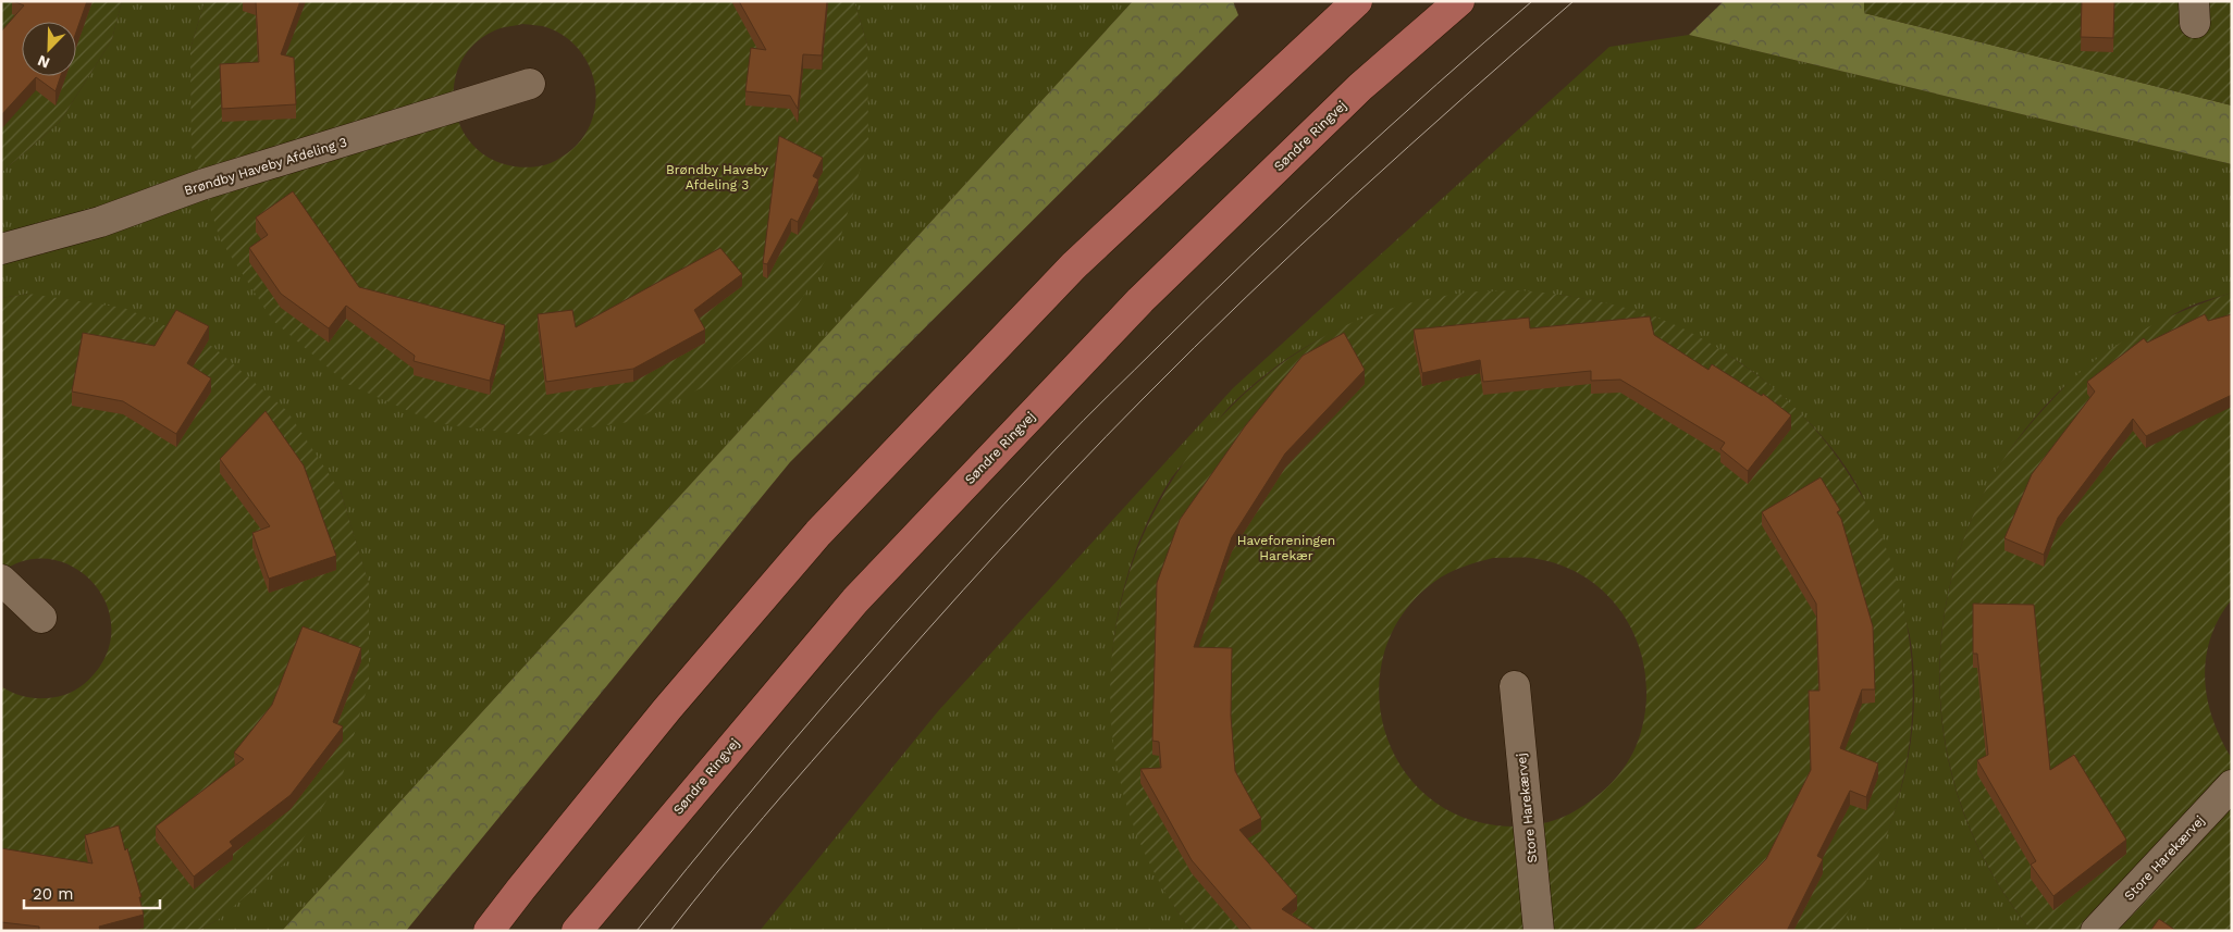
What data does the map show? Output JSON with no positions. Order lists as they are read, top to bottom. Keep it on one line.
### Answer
{"streets":{"main road":["Søndre Ringvej"],"street":["Brøndby Haveby Afdeling 3","Store Harekærvej"]},"parks":["Brøndby Haveby Afdeling 3","Haveforeningen Harekær"],"scale_bar":"20 m","north":"bottom left"}
